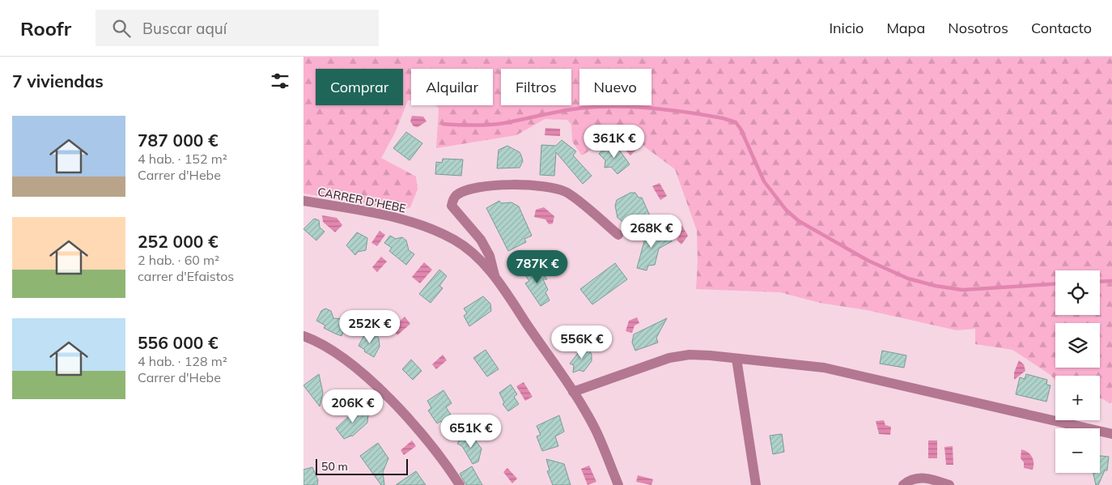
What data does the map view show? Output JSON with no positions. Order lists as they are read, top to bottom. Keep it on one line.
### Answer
{"streets":{"street":["CARRER D'HEBE"]},"scale_bar":"50 m","page":{"header":"Roofr","search":"Buscar aquí","nav":["Inicio","Mapa","Nosotros","Contacto"],"heading":"7 viviendas","chip":["Comprar","Alquilar","Filtros","Nuevo"],"list":[{"name":"787 000 €","note":"4 hab. · 152 m² · Carrer d'Hebe"},{"name":"252 000 €","note":"2 hab. · 60 m² · carrer d'Efaistos"},{"name":"556 000 €","note":"4 hab. · 128 m² · Carrer d'Hebe"}],"price":["361K €","268K €","787K €","252K €","556K €","206K €","651K €"],"map_buttons":["+","−"],"scale":"50 m"}}
